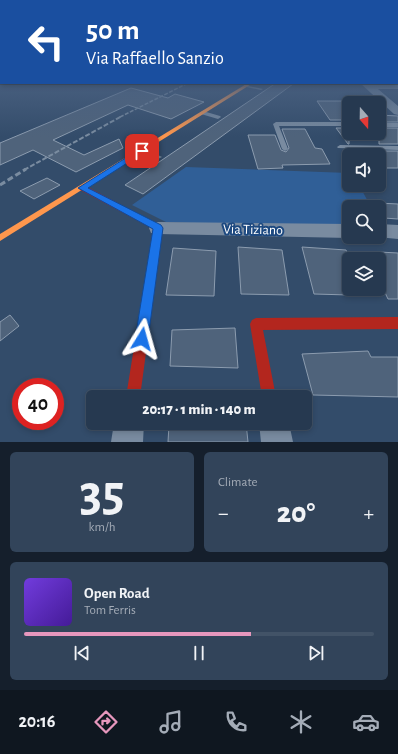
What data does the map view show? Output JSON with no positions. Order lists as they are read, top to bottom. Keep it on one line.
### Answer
{"streets":{"street":["Via Tiziano"]},"north":"bottom","page":{"turn":["50 m","Via Raffaello Sanzio"],"limit":"40","trip":"20:17 · 1 min · 140 m","tile":[["35","km/h"],"Climate"],"heat":["−","20°","+"],"song":["Open Road","Tom Ferris"],"tabs":"20:16"}}
